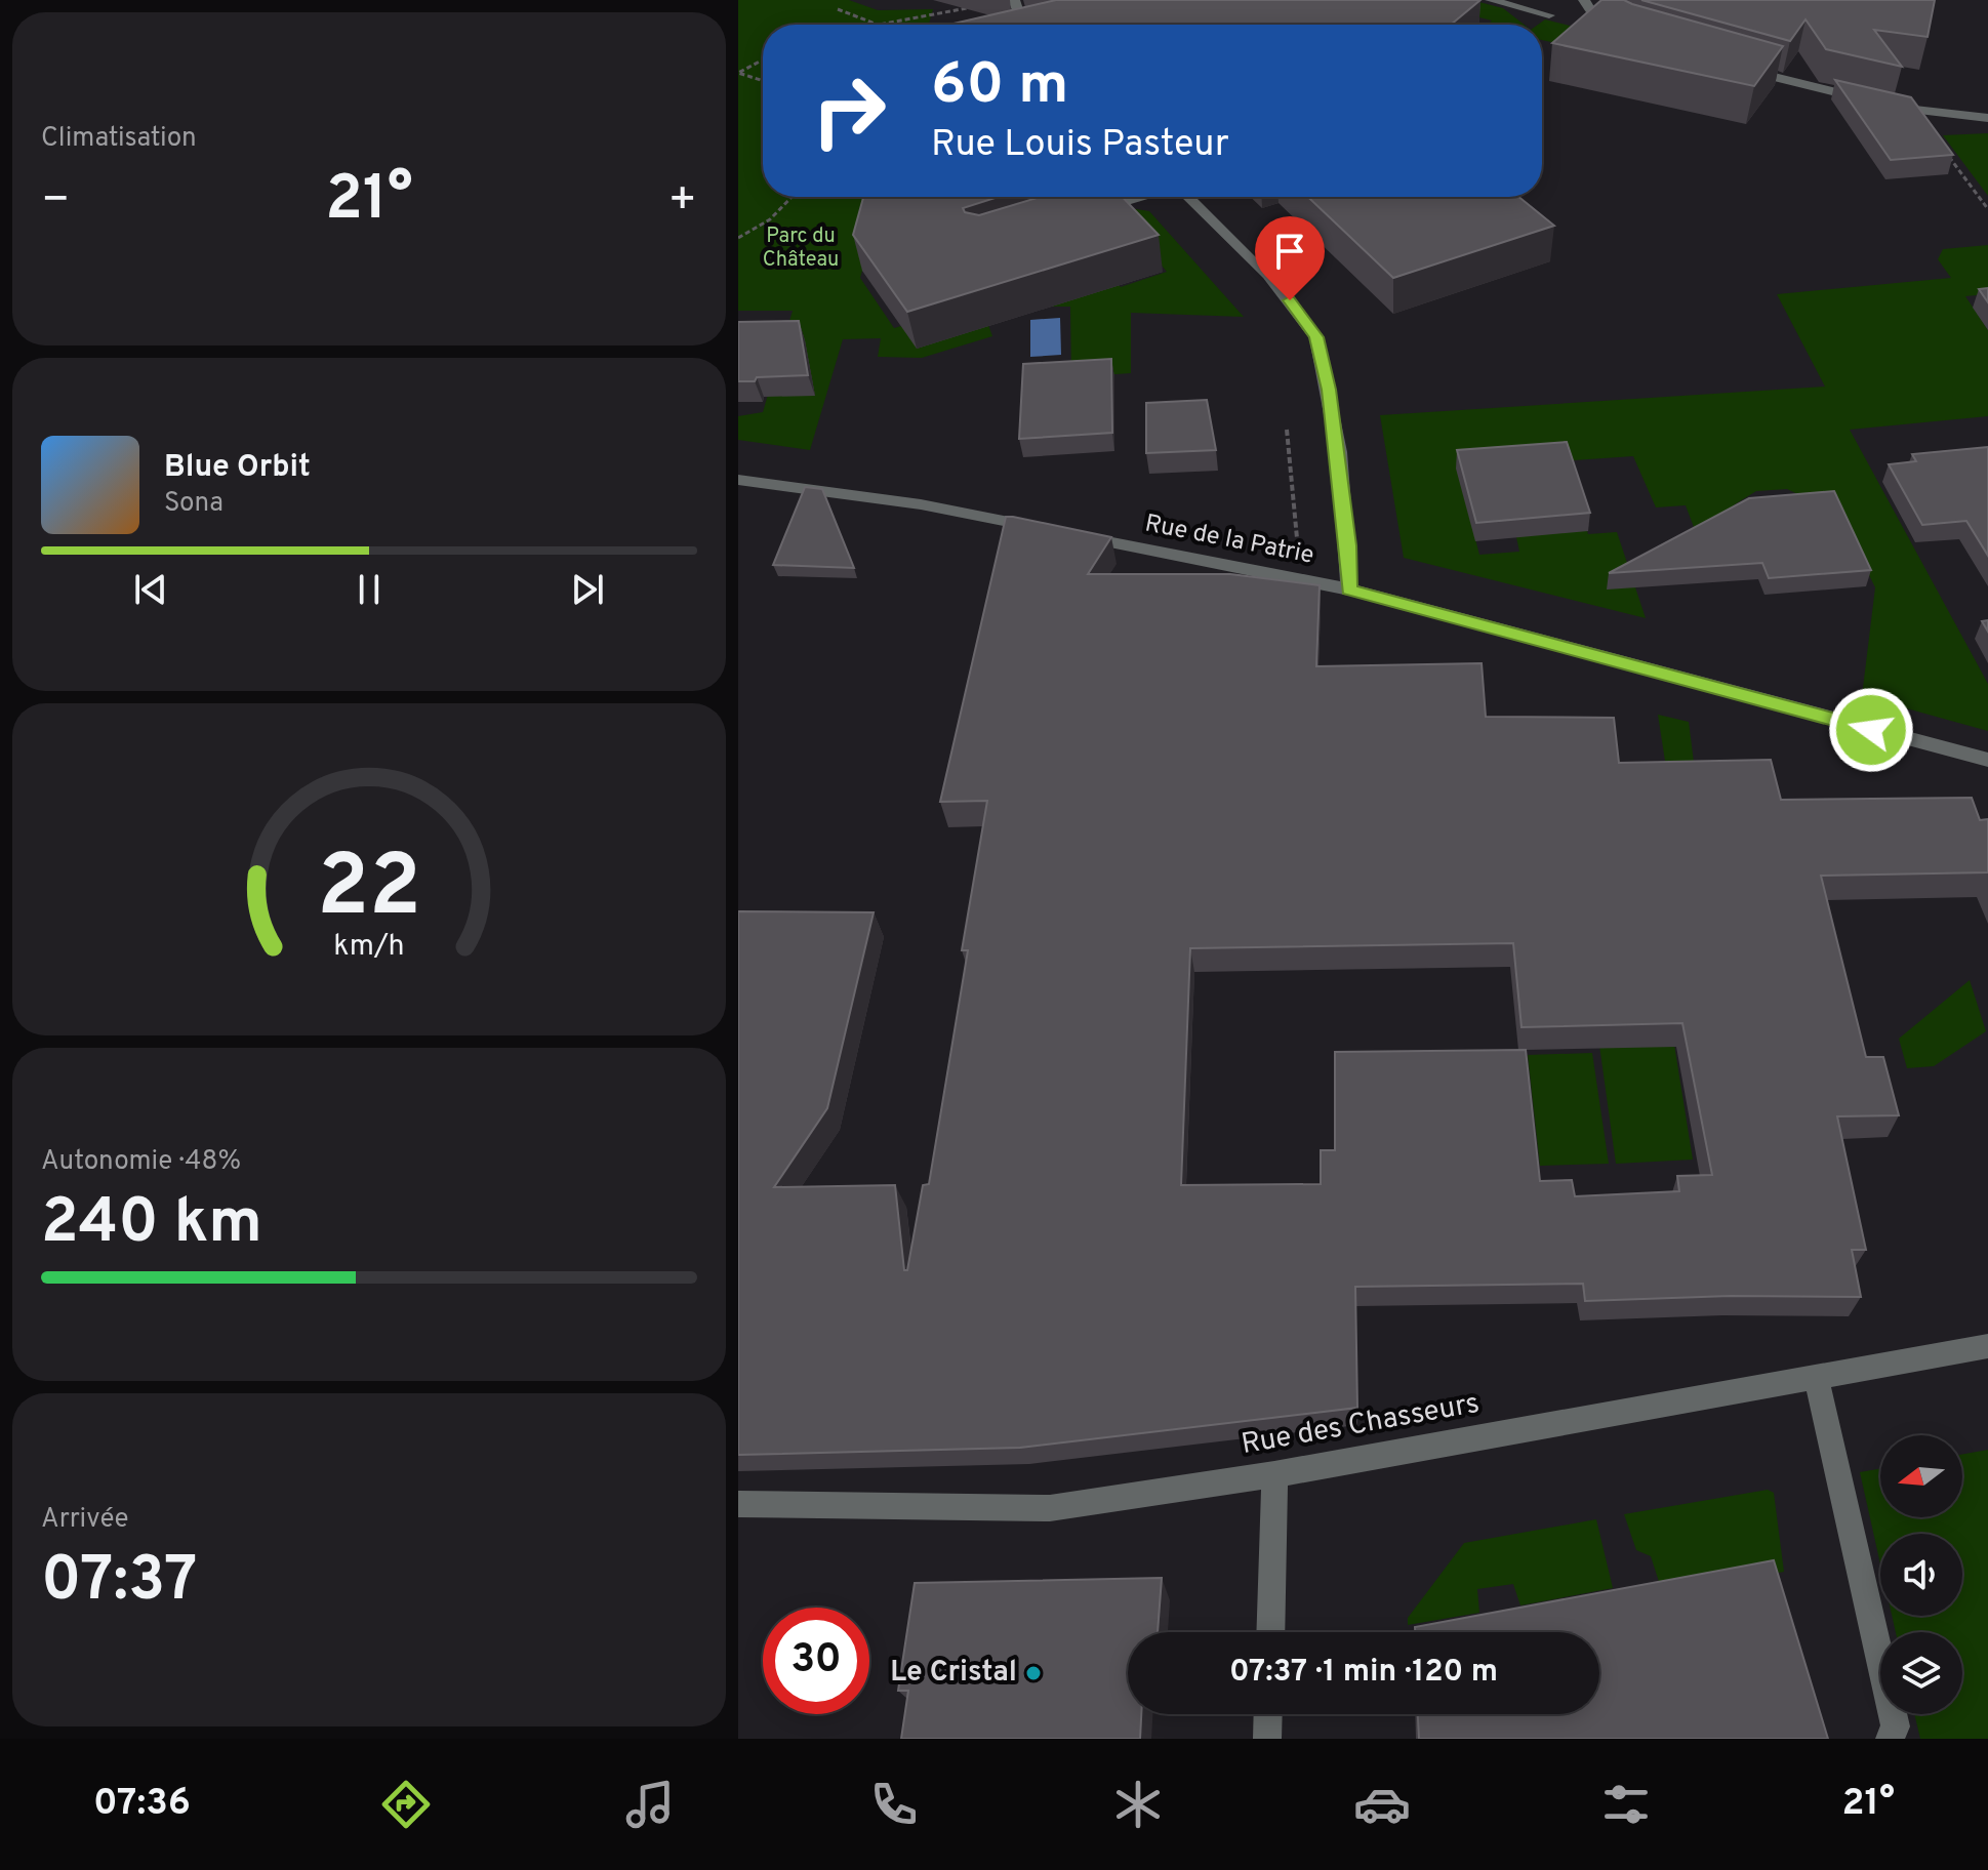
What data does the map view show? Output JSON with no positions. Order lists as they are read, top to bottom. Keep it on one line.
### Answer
{"streets":{"street":["Rue de la Patrie","Rue des Chasseurs"]},"parks":["Parc du Château"],"places":["Le Cristal"],"north":"left","page":{"tile":["Climatisation",["Autonomie · 48%","240 km"],["Arrivée","07:37"]],"turn":["60 m","Rue Louis Pasteur"],"heat":["−","21°","+"],"song":["Blue Orbit","Sona"],"limit":"30","trip":"07:37 · 1 min · 120 m","tabs":["07:36","21°"],"gauge":["22","km/h"]}}
